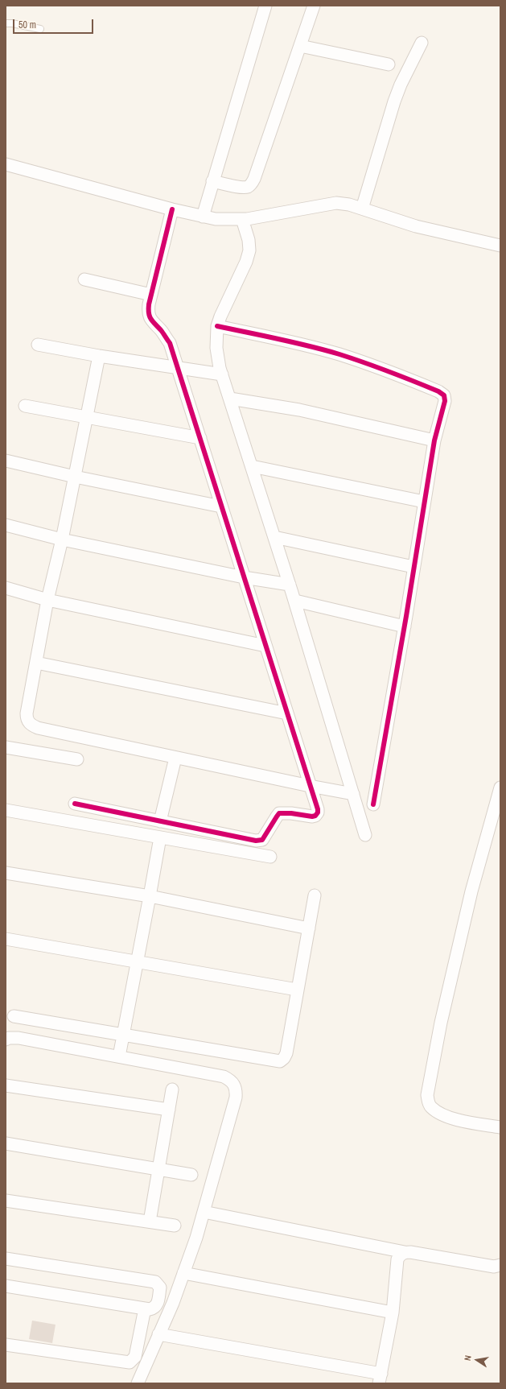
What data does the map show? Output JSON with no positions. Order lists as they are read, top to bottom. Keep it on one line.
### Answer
{"scale_bar":"50 m","north":"left"}
